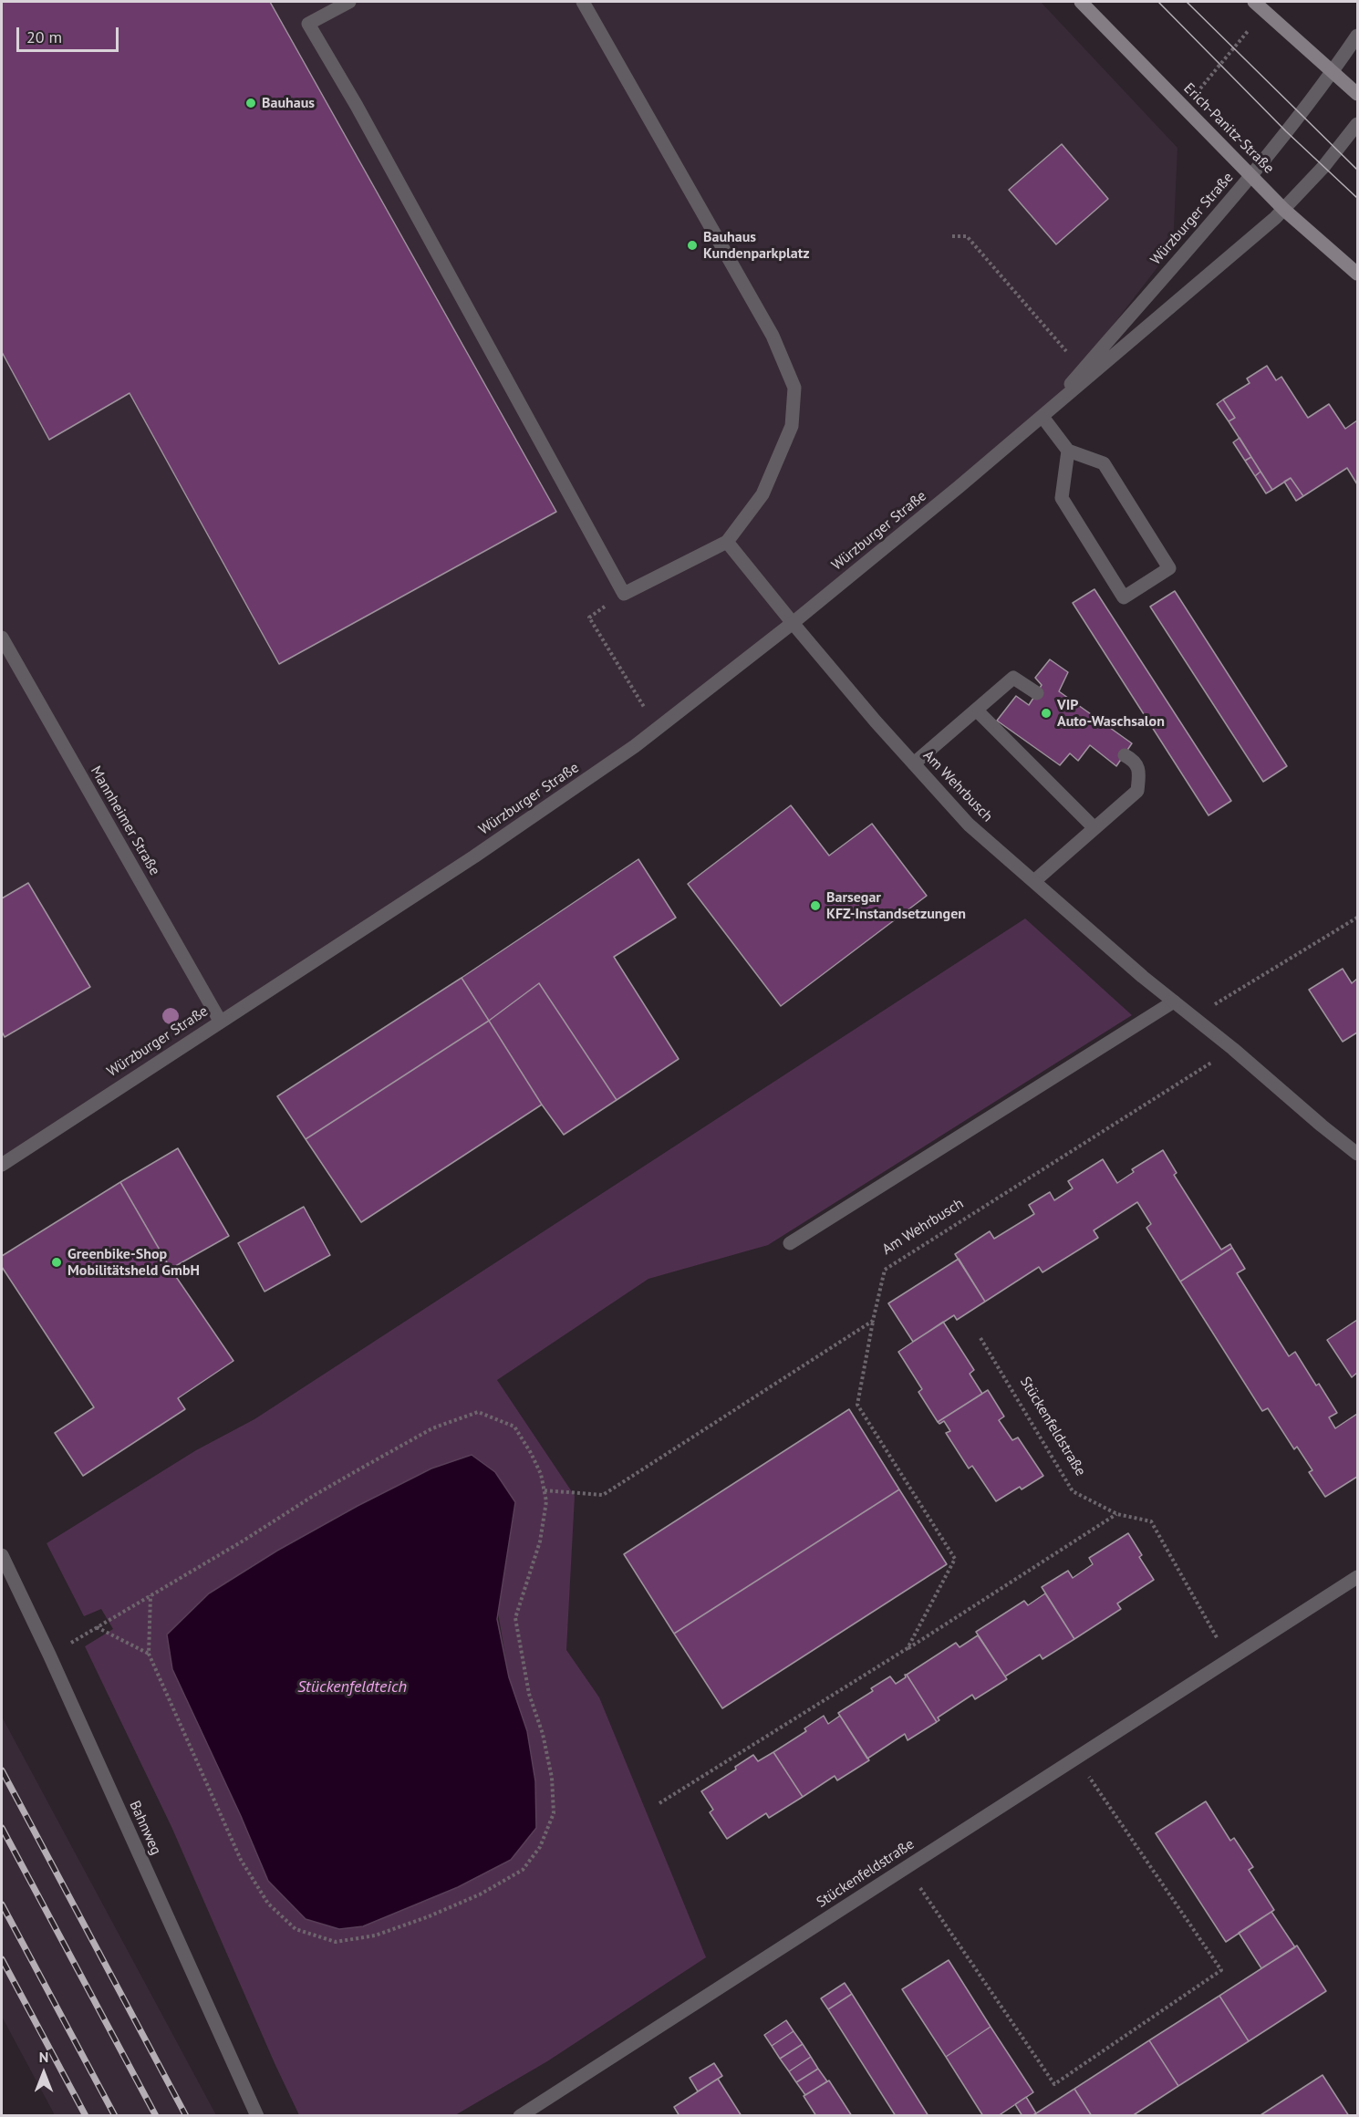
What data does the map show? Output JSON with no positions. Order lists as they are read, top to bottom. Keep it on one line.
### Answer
{"streets":{"main road":["Erich-Panitz-Straße"],"street":["Würzburger Straße","Am Wehrbusch","Mannheimer Straße","Stückenfeldstraße","Bahnweg"]},"crossings":[["Erich-Panitz-Straße","Würzburger Straße"],["Würzburger Straße","Am Wehrbusch"],["Würzburger Straße","Mannheimer Straße"]],"water":["Stückenfeldteich"],"places":["Bauhaus","Bauhaus Kundenparkplatz","VIP Auto-Waschsalon","Barsegar KFZ-Instandsetzungen","Greenbike-Shop Mobilitätsheld GmbH"],"scale_bar":"20 m","north":"top"}
